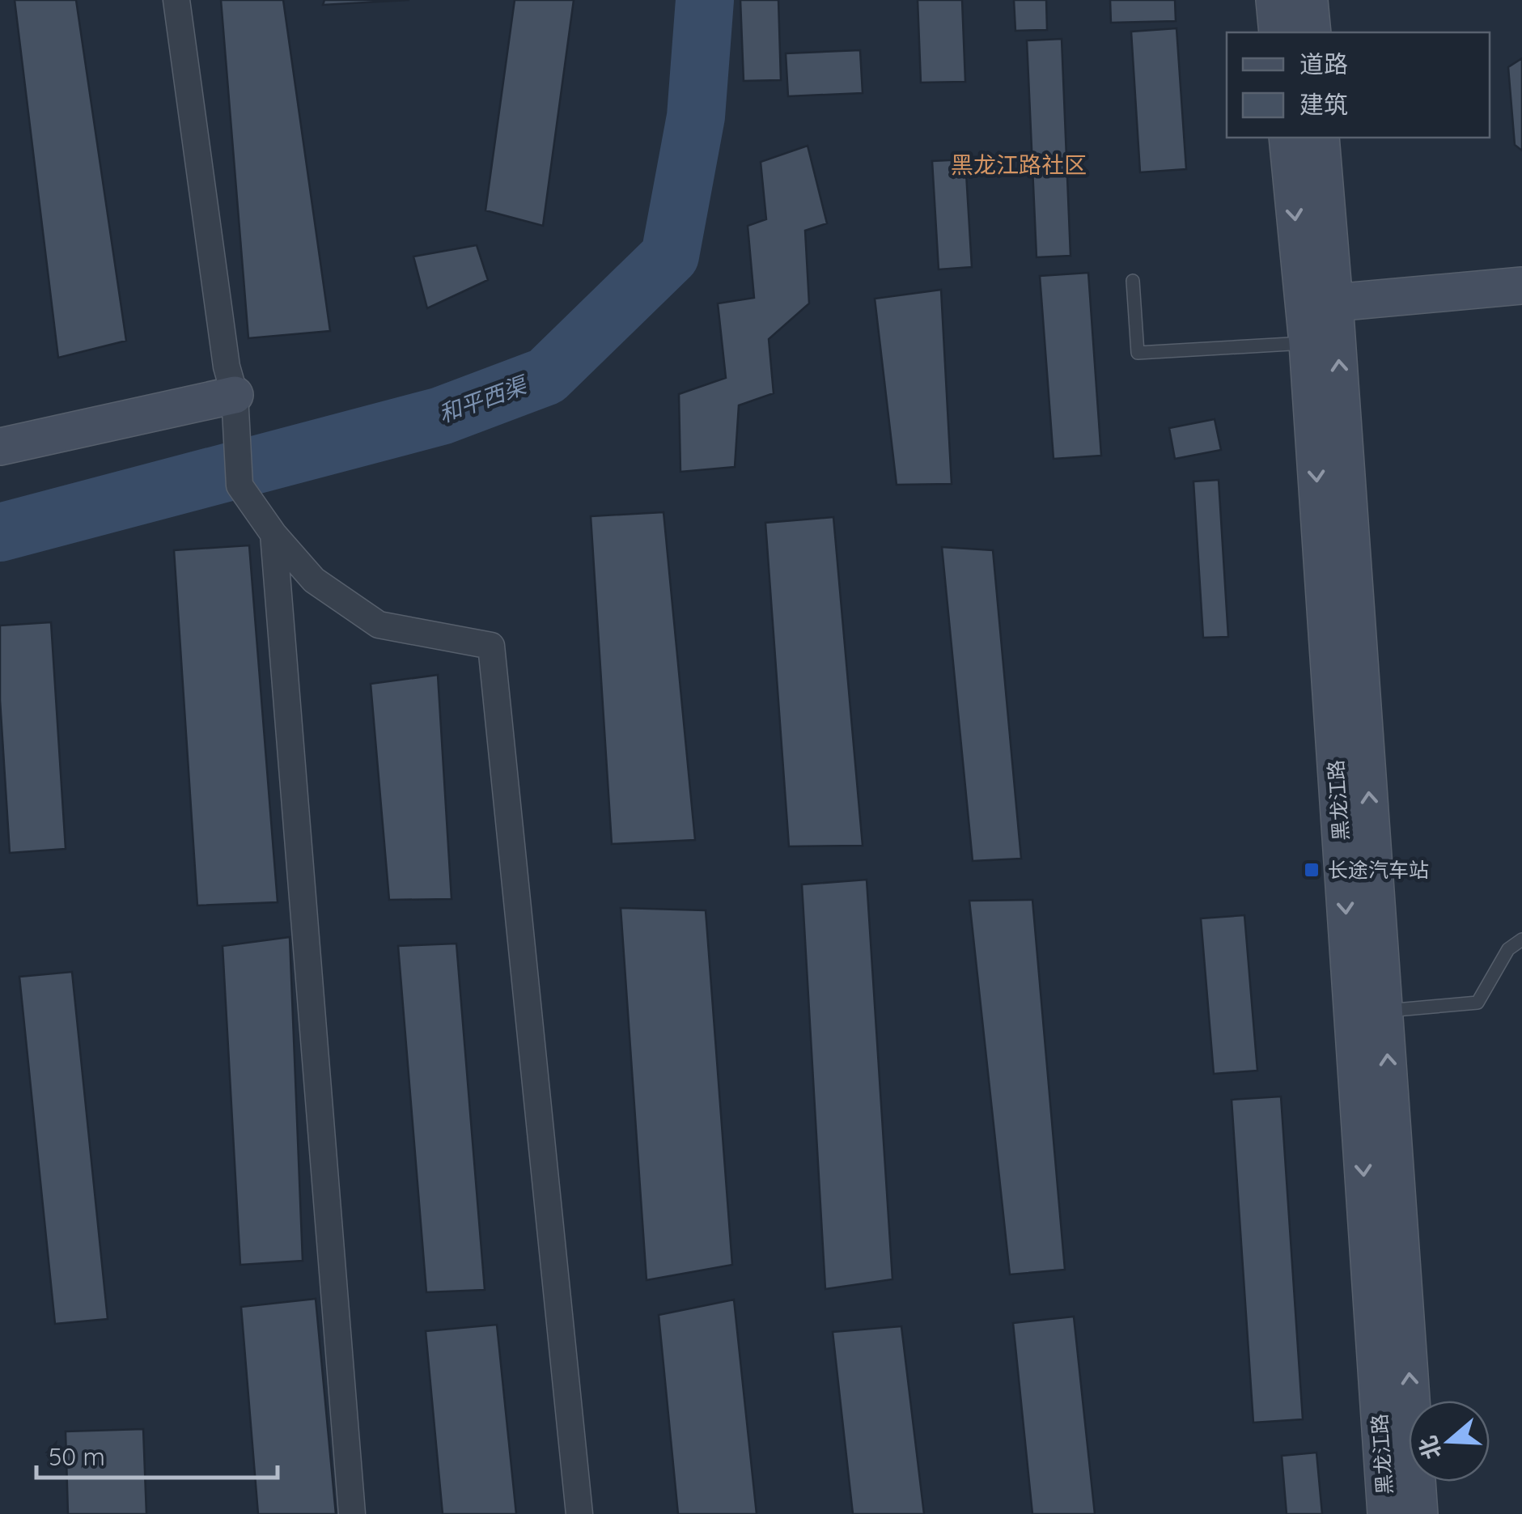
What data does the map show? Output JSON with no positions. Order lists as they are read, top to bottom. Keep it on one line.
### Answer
{"streets":{"main road":["黑龙江路"]},"districts":["黑龙江路社区"],"water":["和平西渠"],"places":{"transit":["长途汽车站"]},"legend":["道路","建筑"],"scale_bar":"50 m","north":"left"}
